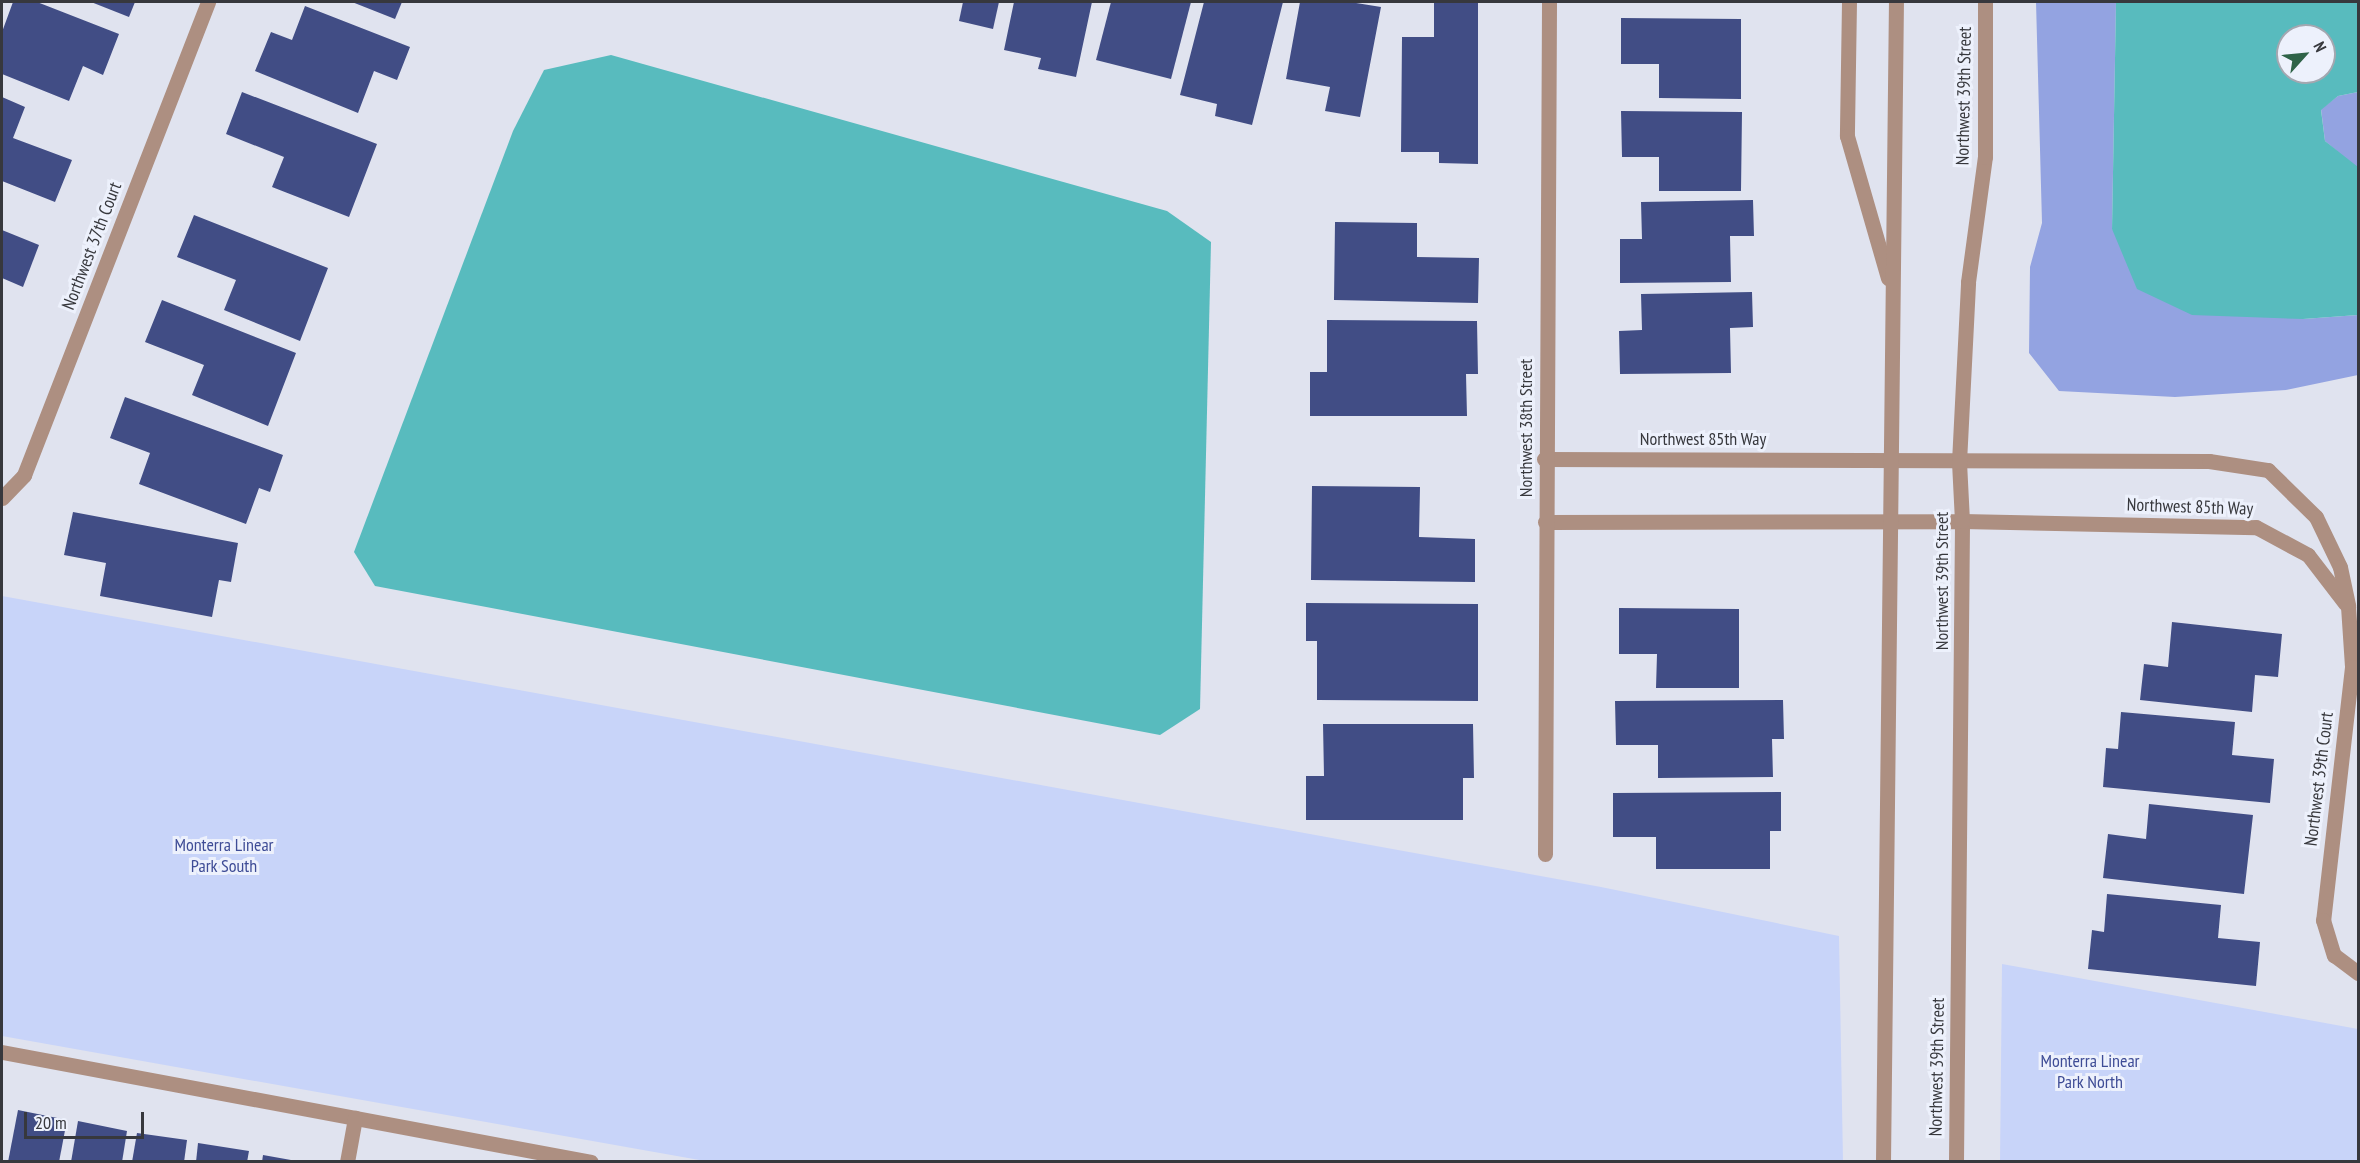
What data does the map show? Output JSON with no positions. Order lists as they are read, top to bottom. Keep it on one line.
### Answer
{"streets":{"street":["Northwest 39th Street","Northwest 37th Court","Northwest 38th Street","Northwest 85th Way","Northwest 39th Court"]},"crossings":[["Northwest 39th Street","Northwest 85th Way"],["Northwest 38th Street","Northwest 85th Way"],["Northwest 85th Way","Northwest 39th Court"]],"parks":["Monterra Linear Park South","Monterra Linear Park North"],"scale_bar":"20 m","north":"top right"}
